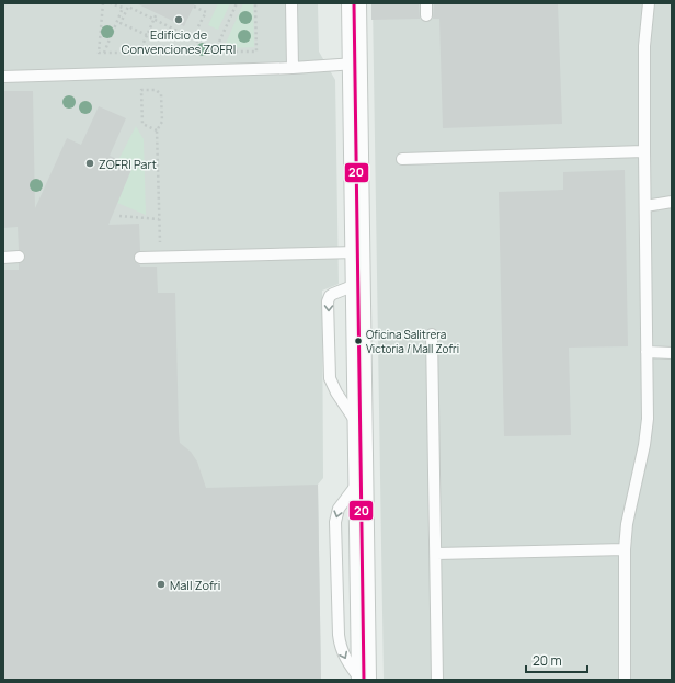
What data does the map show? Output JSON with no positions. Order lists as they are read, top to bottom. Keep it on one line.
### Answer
{"places":["Edificio de Convenciones ZOFRI","ZOFRI Part","Oficina Salitrera Victoria / Mall Zofri","Mall Zofri"],"lines":["transit line 20"],"scale_bar":"20 m"}
